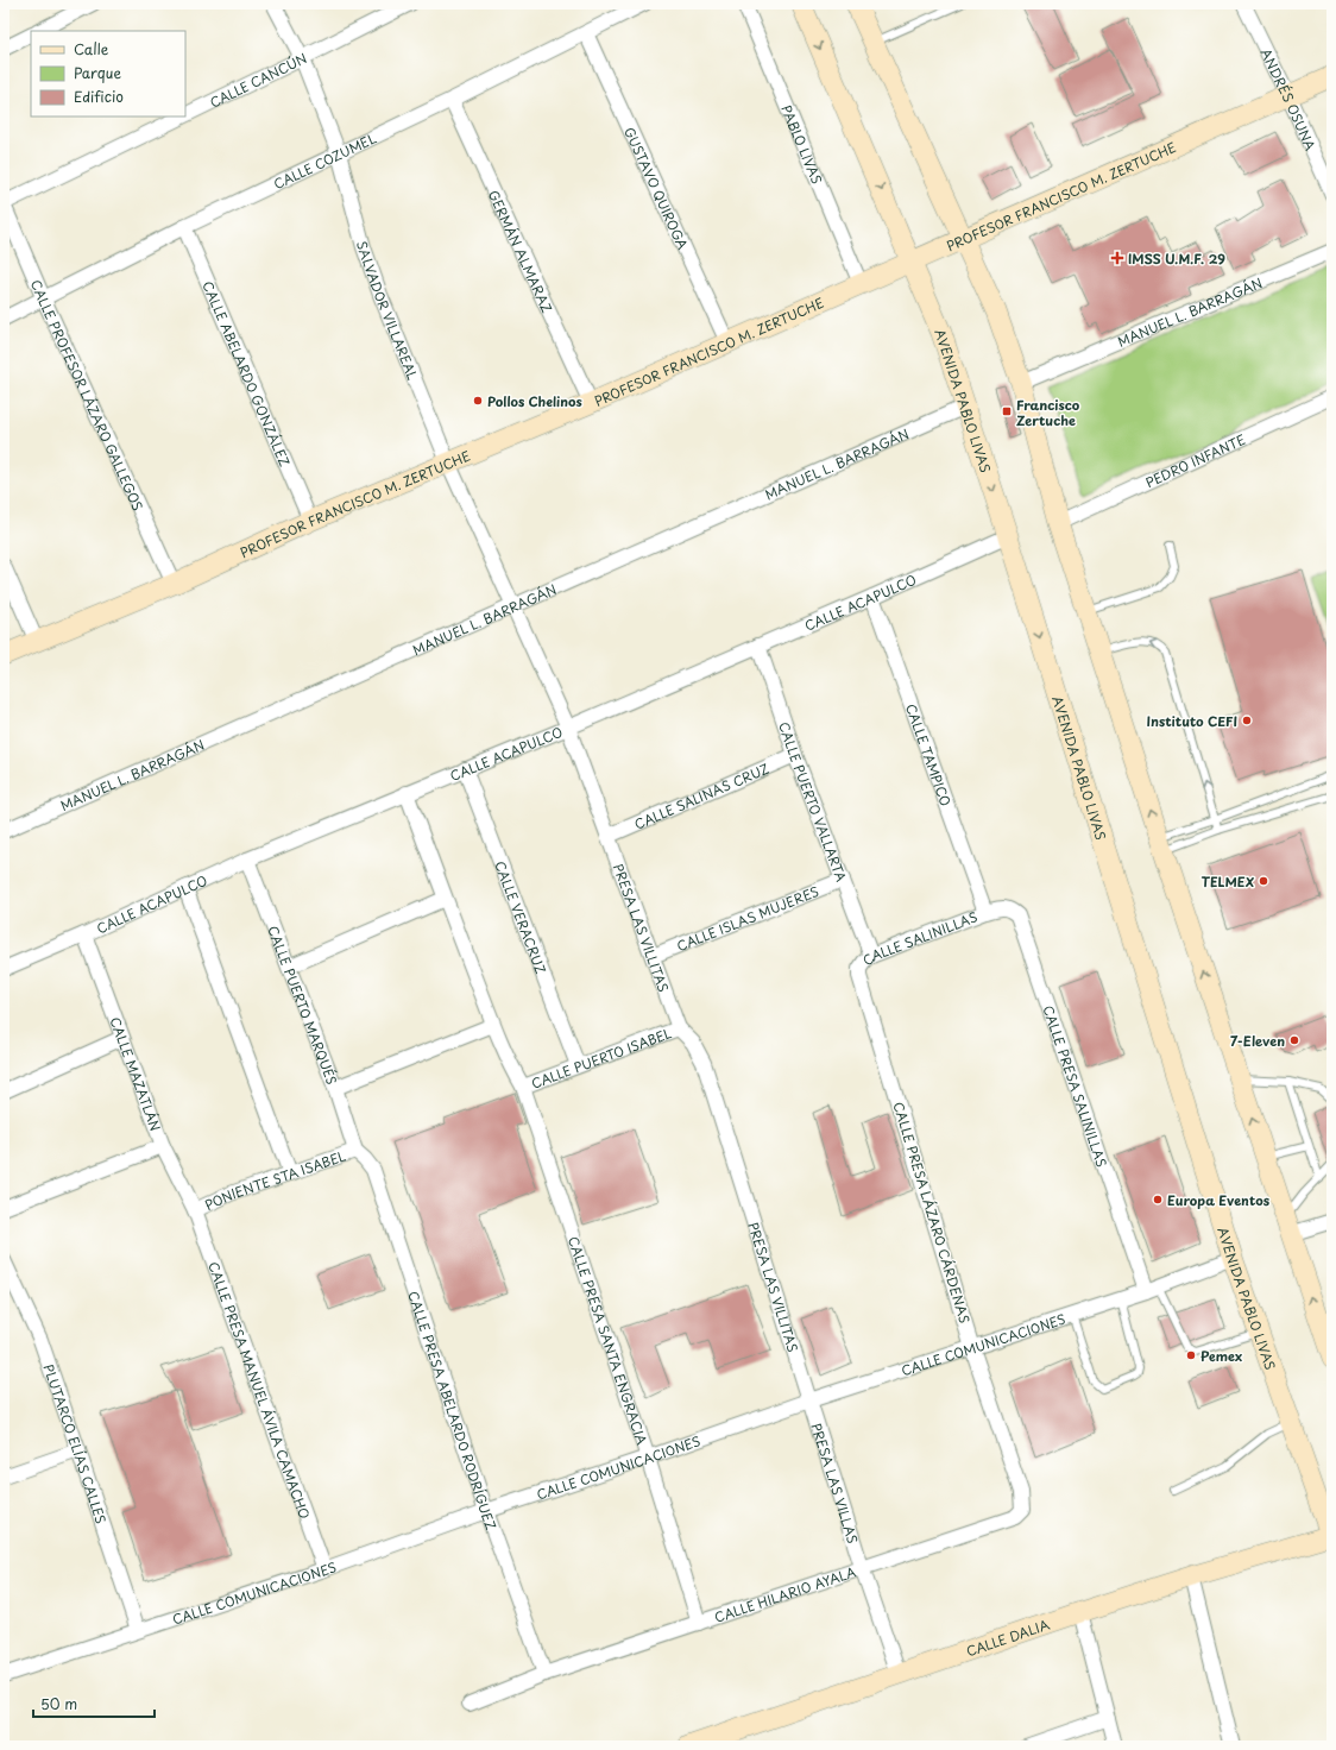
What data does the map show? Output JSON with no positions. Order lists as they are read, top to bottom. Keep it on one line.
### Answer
{"streets":{"main road":["PROFESOR FRANCISCO M. ZERTUCHE","AVENIDA PABLO LIVAS","CALLE DALIA"],"street":["CALLE CANCÚN","ANDRÉS OSUNA","PABLO LIVAS","CALLE COZUMEL","GUSTAVO QUIROGA","GERMÁN ALMARAZ","SALVADOR VILLAREAL","MANUEL L. BARRAGÁN","CALLE ABELARDO GONZÁLEZ","CALLE PROFESOR LÁZARO GALLEGOS","PEDRO INFANTE","CALLE ACAPULCO","CALLE TAMPICO","CALLE SALINAS CRUZ","CALLE PUERTO VALLARTA","CALLE VERACRUZ","CALLE ISLAS MUJERES","PRESA LAS VILLITAS","CALLE SALINILLAS","CALLE PUERTO MARQUÉS","CALLE PUERTO ISABEL","CALLE MAZATLÁN","CALLE PRESA SALINILLAS","PONIENTE STA ISABEL","CALLE PRESA LÁZARO CÁRDENAS","CALLE PRESA SANTA ENGRACIA","CALLE COMUNICACIONES","CALLE PRESA MANUEL ÁVILA CAMACHO","CALLE PRESA ABELARDO RODRÍGUEZ","PLUTARCO ELÍAS CALLES","PRESA LAS VILLAS","CALLE HILARIO AYALA"]},"crossings":[["CALLE CANCÚN","SALVADOR VILLAREAL"],["CALLE CANCÚN","CALLE PROFESOR LÁZARO GALLEGOS"],["ANDRÉS OSUNA","PROFESOR FRANCISCO M. ZERTUCHE"],["PABLO LIVAS","PROFESOR FRANCISCO M. ZERTUCHE"],["CALLE COZUMEL","GUSTAVO QUIROGA"],["CALLE COZUMEL","GERMÁN ALMARAZ"],["CALLE COZUMEL","SALVADOR VILLAREAL"],["CALLE COZUMEL","CALLE ABELARDO GONZÁLEZ"],["CALLE COZUMEL","CALLE PROFESOR LÁZARO GALLEGOS"],["GUSTAVO QUIROGA","PROFESOR FRANCISCO M. ZERTUCHE"],["PROFESOR FRANCISCO M. ZERTUCHE","GERMÁN ALMARAZ"],["PROFESOR FRANCISCO M. ZERTUCHE","SALVADOR VILLAREAL"],["PROFESOR FRANCISCO M. ZERTUCHE","CALLE ABELARDO GONZÁLEZ"],["PROFESOR FRANCISCO M. ZERTUCHE","CALLE PROFESOR LÁZARO GALLEGOS"],["PROFESOR FRANCISCO M. ZERTUCHE","AVENIDA PABLO LIVAS"],["PROFESOR FRANCISCO M. ZERTUCHE","PRESA LAS VILLITAS"],["SALVADOR VILLAREAL","PRESA LAS VILLITAS"],["MANUEL L. BARRAGÁN","AVENIDA PABLO LIVAS"],["MANUEL L. BARRAGÁN","PRESA LAS VILLITAS"],["AVENIDA PABLO LIVAS","CALLE ACAPULCO"],["AVENIDA PABLO LIVAS","CALLE COMUNICACIONES"],["AVENIDA PABLO LIVAS","CALLE DALIA"],["CALLE ACAPULCO","CALLE TAMPICO"],["CALLE ACAPULCO","CALLE PUERTO VALLARTA"],["CALLE ACAPULCO","CALLE VERACRUZ"],["CALLE ACAPULCO","PRESA LAS VILLITAS"],["CALLE ACAPULCO","CALLE PUERTO MARQUÉS"],["CALLE ACAPULCO","CALLE MAZATLÁN"],["CALLE TAMPICO","CALLE SALINILLAS"],["CALLE TAMPICO","CALLE PRESA SALINILLAS"],["CALLE SALINAS CRUZ","CALLE PUERTO VALLARTA"],["CALLE SALINAS CRUZ","PRESA LAS VILLITAS"],["CALLE PUERTO VALLARTA","CALLE ISLAS MUJERES"],["CALLE PUERTO VALLARTA","CALLE SALINILLAS"],["CALLE VERACRUZ","CALLE PUERTO ISABEL"],["CALLE ISLAS MUJERES","PRESA LAS VILLITAS"],["PRESA LAS VILLITAS","CALLE PUERTO ISABEL"],["PRESA LAS VILLITAS","CALLE COMUNICACIONES"],["PRESA LAS VILLITAS","PRESA LAS VILLAS"],["CALLE SALINILLAS","CALLE PRESA SALINILLAS"],["CALLE SALINILLAS","CALLE PRESA LÁZARO CÁRDENAS"],["CALLE PUERTO MARQUÉS","PONIENTE STA ISABEL"],["CALLE PUERTO MARQUÉS","CALLE PRESA ABELARDO RODRÍGUEZ"],["CALLE PUERTO ISABEL","CALLE PRESA SANTA ENGRACIA"],["CALLE MAZATLÁN","PONIENTE STA ISABEL"],["CALLE MAZATLÁN","CALLE PRESA MANUEL ÁVILA CAMACHO"],["CALLE PRESA SALINILLAS","CALLE COMUNICACIONES"],["PONIENTE STA ISABEL","CALLE PRESA MANUEL ÁVILA CAMACHO"],["PONIENTE STA ISABEL","CALLE PRESA ABELARDO RODRÍGUEZ"],["CALLE PRESA LÁZARO CÁRDENAS","CALLE COMUNICACIONES"],["CALLE PRESA LÁZARO CÁRDENAS","CALLE HILARIO AYALA"],["CALLE PRESA SANTA ENGRACIA","CALLE COMUNICACIONES"],["CALLE PRESA SANTA ENGRACIA","CALLE HILARIO AYALA"],["CALLE COMUNICACIONES","CALLE PRESA MANUEL ÁVILA CAMACHO"],["CALLE COMUNICACIONES","CALLE PRESA ABELARDO RODRÍGUEZ"],["CALLE COMUNICACIONES","PLUTARCO ELÍAS CALLES"],["CALLE COMUNICACIONES","PRESA LAS VILLAS"],["CALLE PRESA ABELARDO RODRÍGUEZ","CALLE HILARIO AYALA"],["PRESA LAS VILLAS","CALLE HILARIO AYALA"],["PRESA LAS VILLAS","CALLE DALIA"]],"places":{"health":["IMSS U.M.F. 29"],"other":["Pollos Chelinos","Instituto CEFI","TELMEX","7-Eleven","Europa Eventos","Pemex"],"transit":["Francisco Zertuche"]},"legend":["Calle","Parque","Edificio"],"scale_bar":"50 m"}
